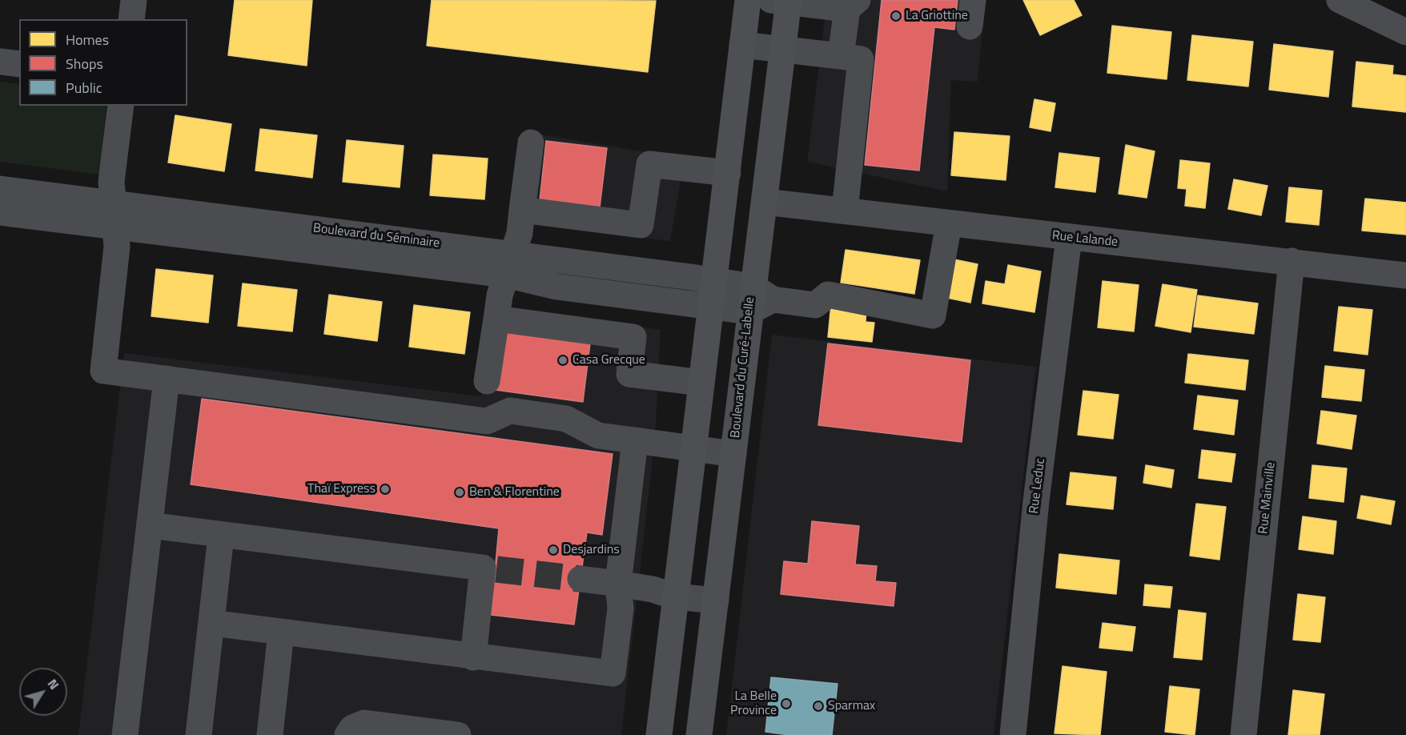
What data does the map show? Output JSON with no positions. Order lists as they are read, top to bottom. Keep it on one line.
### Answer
{"streets":{"main road":["Boulevard du Curé-Labelle"],"street":["Boulevard du Séminaire","Rue Lalande","Rue Leduc","Rue Mainville"]},"crossings":[["Boulevard du Séminaire","Boulevard du Curé-Labelle"],["Rue Lalande","Boulevard du Curé-Labelle"],["Rue Lalande","Rue Leduc"],["Rue Lalande","Rue Mainville"]],"places":["La Griottine","Casa Grecque","Thaï Express","Ben & Florentine","Desjardins","La Belle Province","Sparmax"],"legend":["Homes","Shops","Public"],"north":"top right"}
